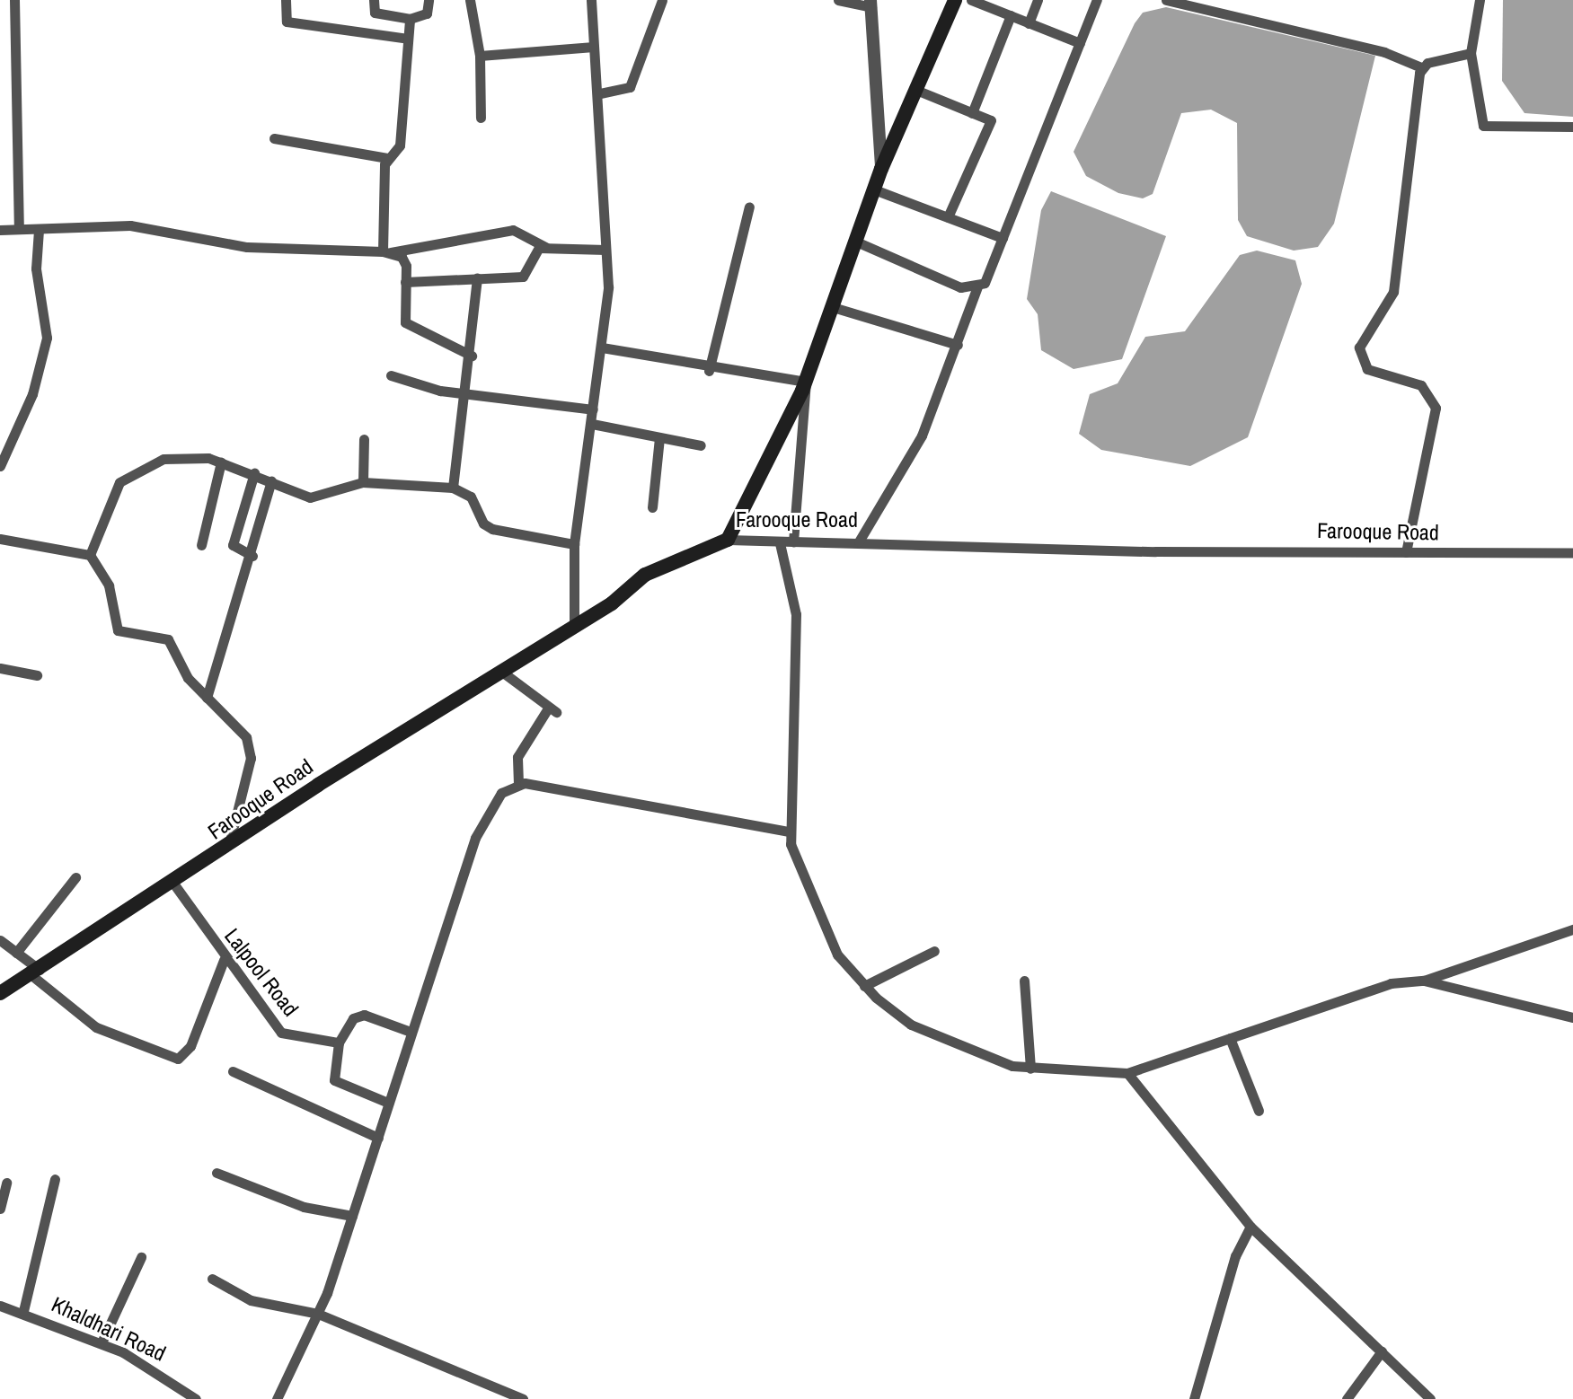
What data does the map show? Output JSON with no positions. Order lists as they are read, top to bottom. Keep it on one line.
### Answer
{"streets":{"main road":["Farooque Road"],"street":["Lalpool Road","Khaldhari Road"]},"crossings":[["Farooque Road","Lalpool Road"]]}
